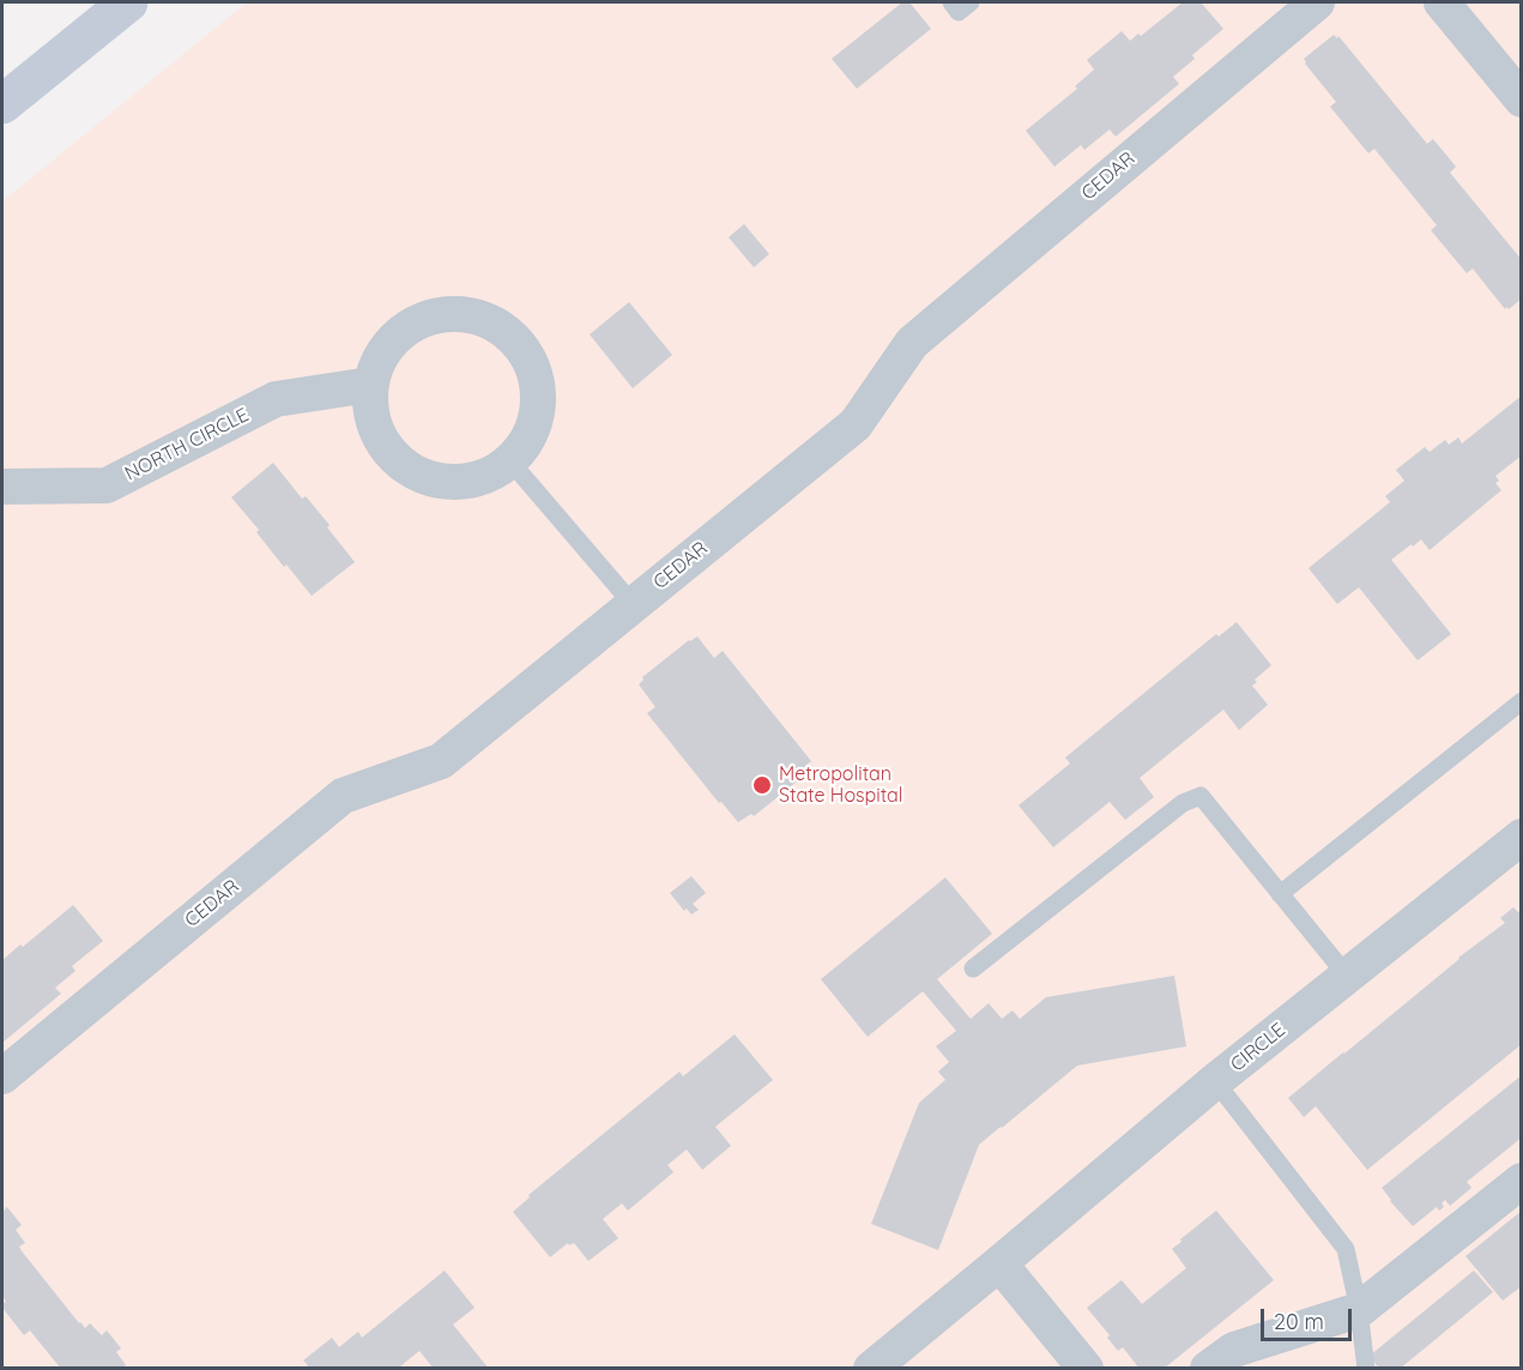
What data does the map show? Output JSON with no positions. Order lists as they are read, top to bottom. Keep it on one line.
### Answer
{"streets":{"street":["CEDAR","NORTH CIRCLE","CIRCLE"]},"places":["Metropolitan State Hospital"],"scale_bar":"20 m"}
